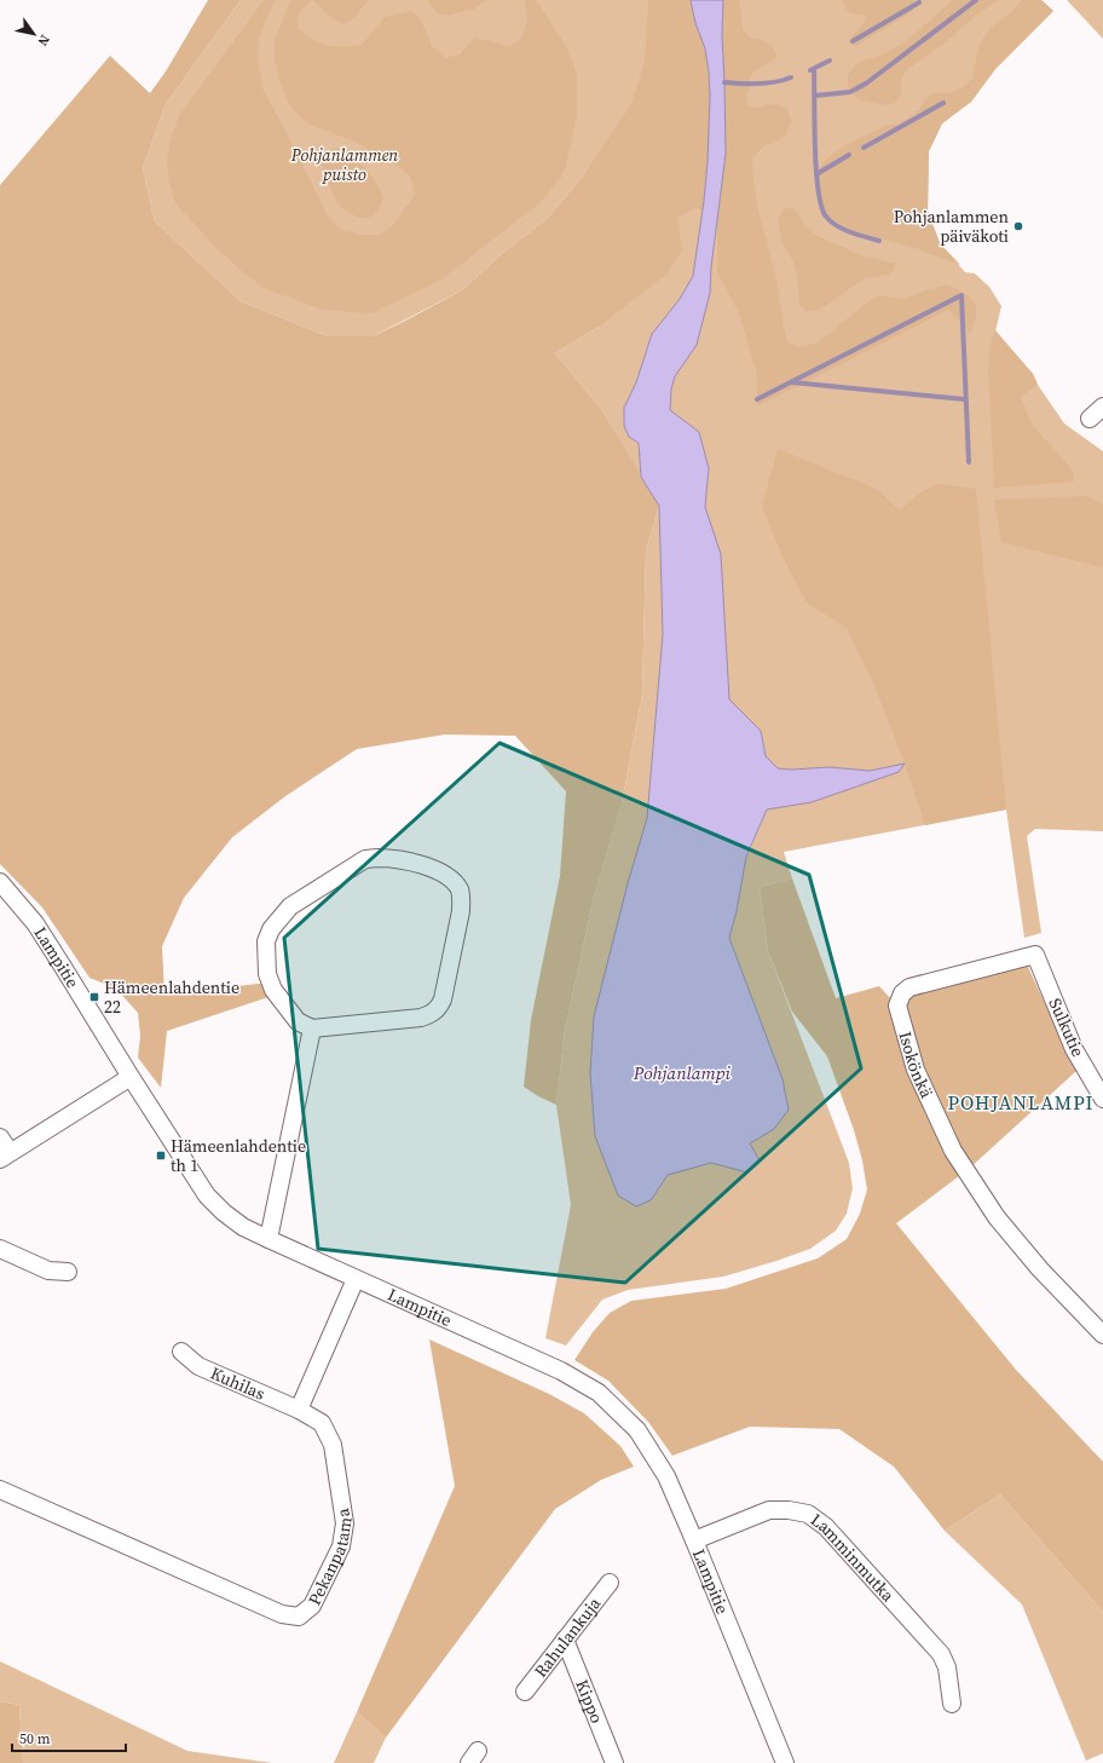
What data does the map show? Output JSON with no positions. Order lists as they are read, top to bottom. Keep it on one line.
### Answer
{"streets":{"street":["Lampitie","Sulkutie","Isokönkä","Kuhilas","Pekanpatama","Lamminmutka","Rahulankuja","Kippo"]},"crossings":[["Lampitie","Lamminmutka"],["Sulkutie","Isokönkä"],["Kuhilas","Pekanpatama"],["Rahulankuja","Kippo"]],"districts":["POHJANLAMPI"],"water":["Pohjanlampi"],"parks":["Pohjanlammen puisto"],"places":{"other":["Pohjanlammen päiväkoti"],"transit":["Hämeenlahdentie 22","Hämeenlahdentie th 1"]},"scale_bar":"50 m","north":"bottom right"}
